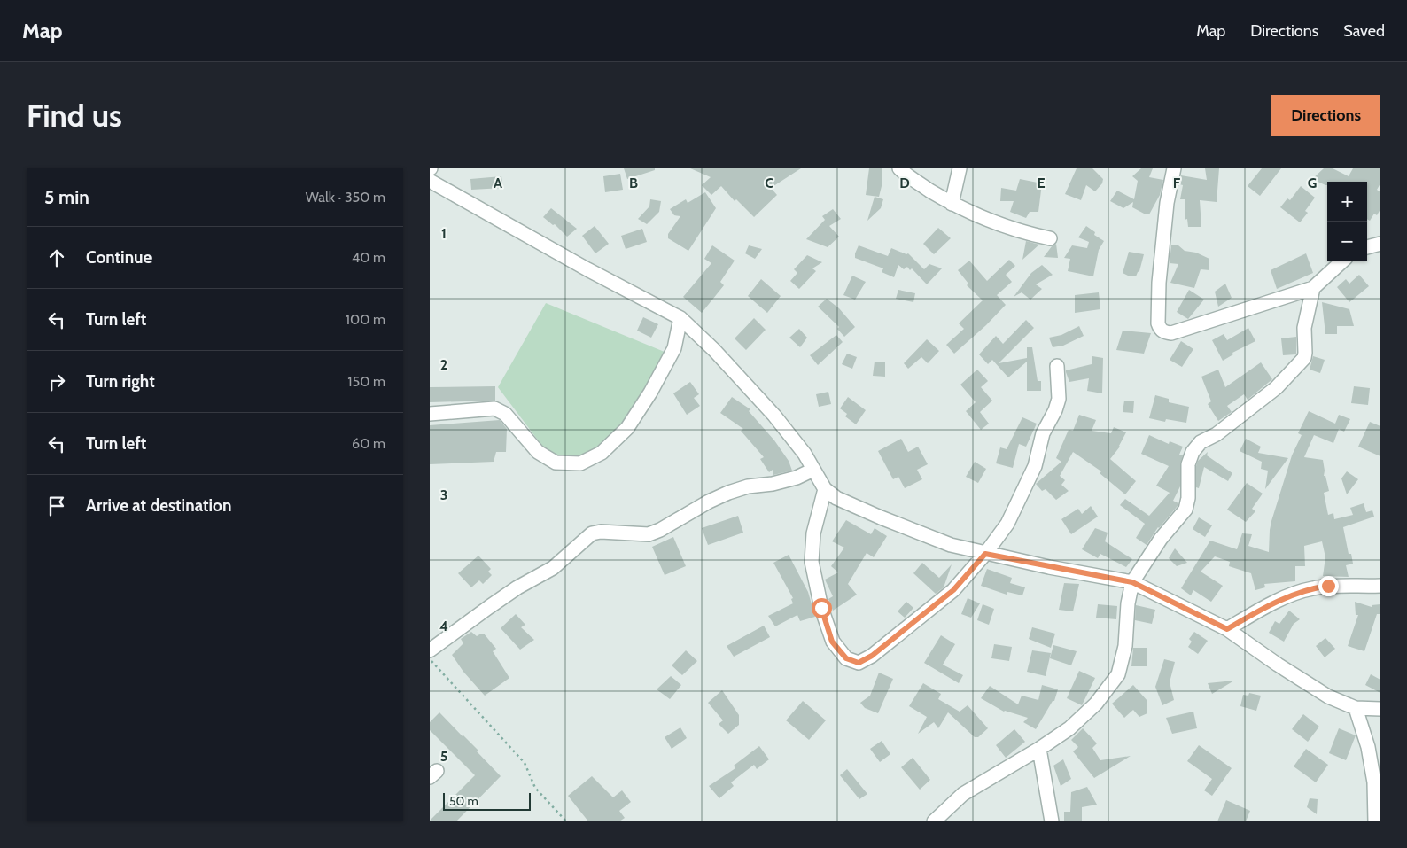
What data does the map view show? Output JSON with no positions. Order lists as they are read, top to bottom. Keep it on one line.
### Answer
{"scale_bar":"50 m","page":{"header":"Map","nav":["Map","Directions","Saved"],"buttons":"Directions","title":"Find us","heading":["5 min","Walk · 350 m"],"map_buttons":["+","−"],"list":[["Continue","40 m"],["Turn left","100 m"],["Turn right","150 m"],["Turn left","60 m"],"Arrive at destination"],"scale":"50 m"},"grid":{"columns":["A","B","C","D","E","F","G"],"rows":["1","2","3","4","5"]}}
